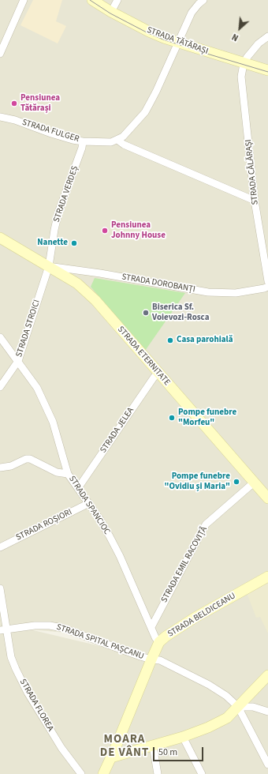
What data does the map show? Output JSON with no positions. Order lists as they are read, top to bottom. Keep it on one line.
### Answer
{"streets":{"street":["STRADA TĂTĂRAȘI","STRADA FULGER","STRADA CĂLĂRAȘI","STRADA VERDEȘ","STRADA DOROBANȚI","STRADA STROICI","STRADA ETERNITATE","STRADA JELEA","STRADA SPANCIOC","STRADA ROȘIORI","STRADA EMIL RACOVIȚĂ","STRADA BELDICEANU","STRADA SPITAL PAȘCANU","STRADA FLOREA"]},"crossings":[["STRADA TĂTĂRAȘI","STRADA CĂLĂRAȘI"],["STRADA FULGER","STRADA VERDEȘ"],["STRADA VERDEȘ","STRADA DOROBANȚI"],["STRADA VERDEȘ","STRADA STROICI"],["STRADA VERDEȘ","STRADA ETERNITATE"],["STRADA DOROBANȚI","STRADA STROICI"],["STRADA DOROBANȚI","STRADA ETERNITATE"],["STRADA STROICI","STRADA ETERNITATE"],["STRADA STROICI","STRADA SPANCIOC"],["STRADA ETERNITATE","STRADA JELEA"],["STRADA ETERNITATE","STRADA EMIL RACOVIȚĂ"],["STRADA JELEA","STRADA SPANCIOC"],["STRADA SPANCIOC","STRADA ROȘIORI"],["STRADA SPANCIOC","STRADA EMIL RACOVIȚĂ"],["STRADA SPANCIOC","STRADA BELDICEANU"],["STRADA BELDICEANU","STRADA SPITAL PAȘCANU"],["STRADA SPITAL PAȘCANU","STRADA FLOREA"]],"districts":["MOARA DE VÂNT"],"places":["Pensiunea Tătărași","Pensiunea Johnny House","Nanette","Biserica Sf. Voievozi-Rosca","Casa parohială","Pompe funebre \"Morfeu\"","Pompe funebre \"Ovidiu și Maria\""],"scale_bar":"50 m","north":"bottom left"}
